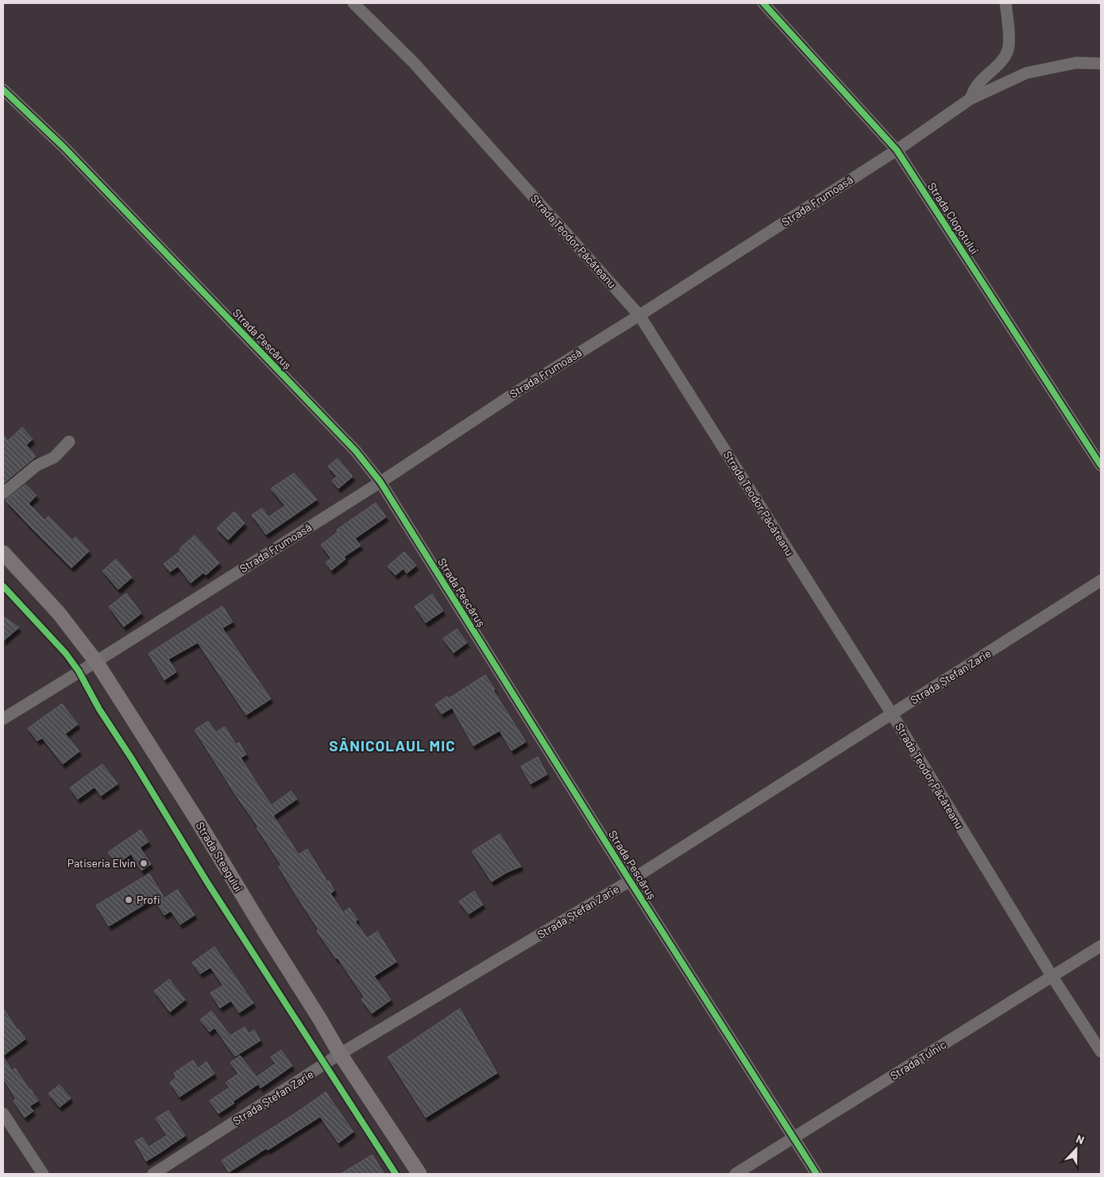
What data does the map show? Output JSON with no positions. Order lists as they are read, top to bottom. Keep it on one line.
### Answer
{"streets":{"main road":["Strada Steagului"],"street":["Strada Frumoasă","Strada Clopotului","Strada Teodor Păcăteanu","Strada Pescăruș","Strada Ștefan Zarie","Strada Tulnic"]},"crossings":[["Strada Frumoasă","Strada Clopotului"],["Strada Frumoasă","Strada Teodor Păcăteanu"],["Strada Frumoasă","Strada Pescăruș"],["Strada Frumoasă","Strada Steagului"],["Strada Teodor Păcăteanu","Strada Ștefan Zarie"],["Strada Teodor Păcăteanu","Strada Tulnic"],["Strada Pescăruș","Strada Ștefan Zarie"],["Strada Pescăruș","Strada Tulnic"],["Strada Ștefan Zarie","Strada Steagului"]],"districts":["SÂNICOLAUL MIC"],"places":["Patiseria Elvin","Profi"],"north":"top"}
